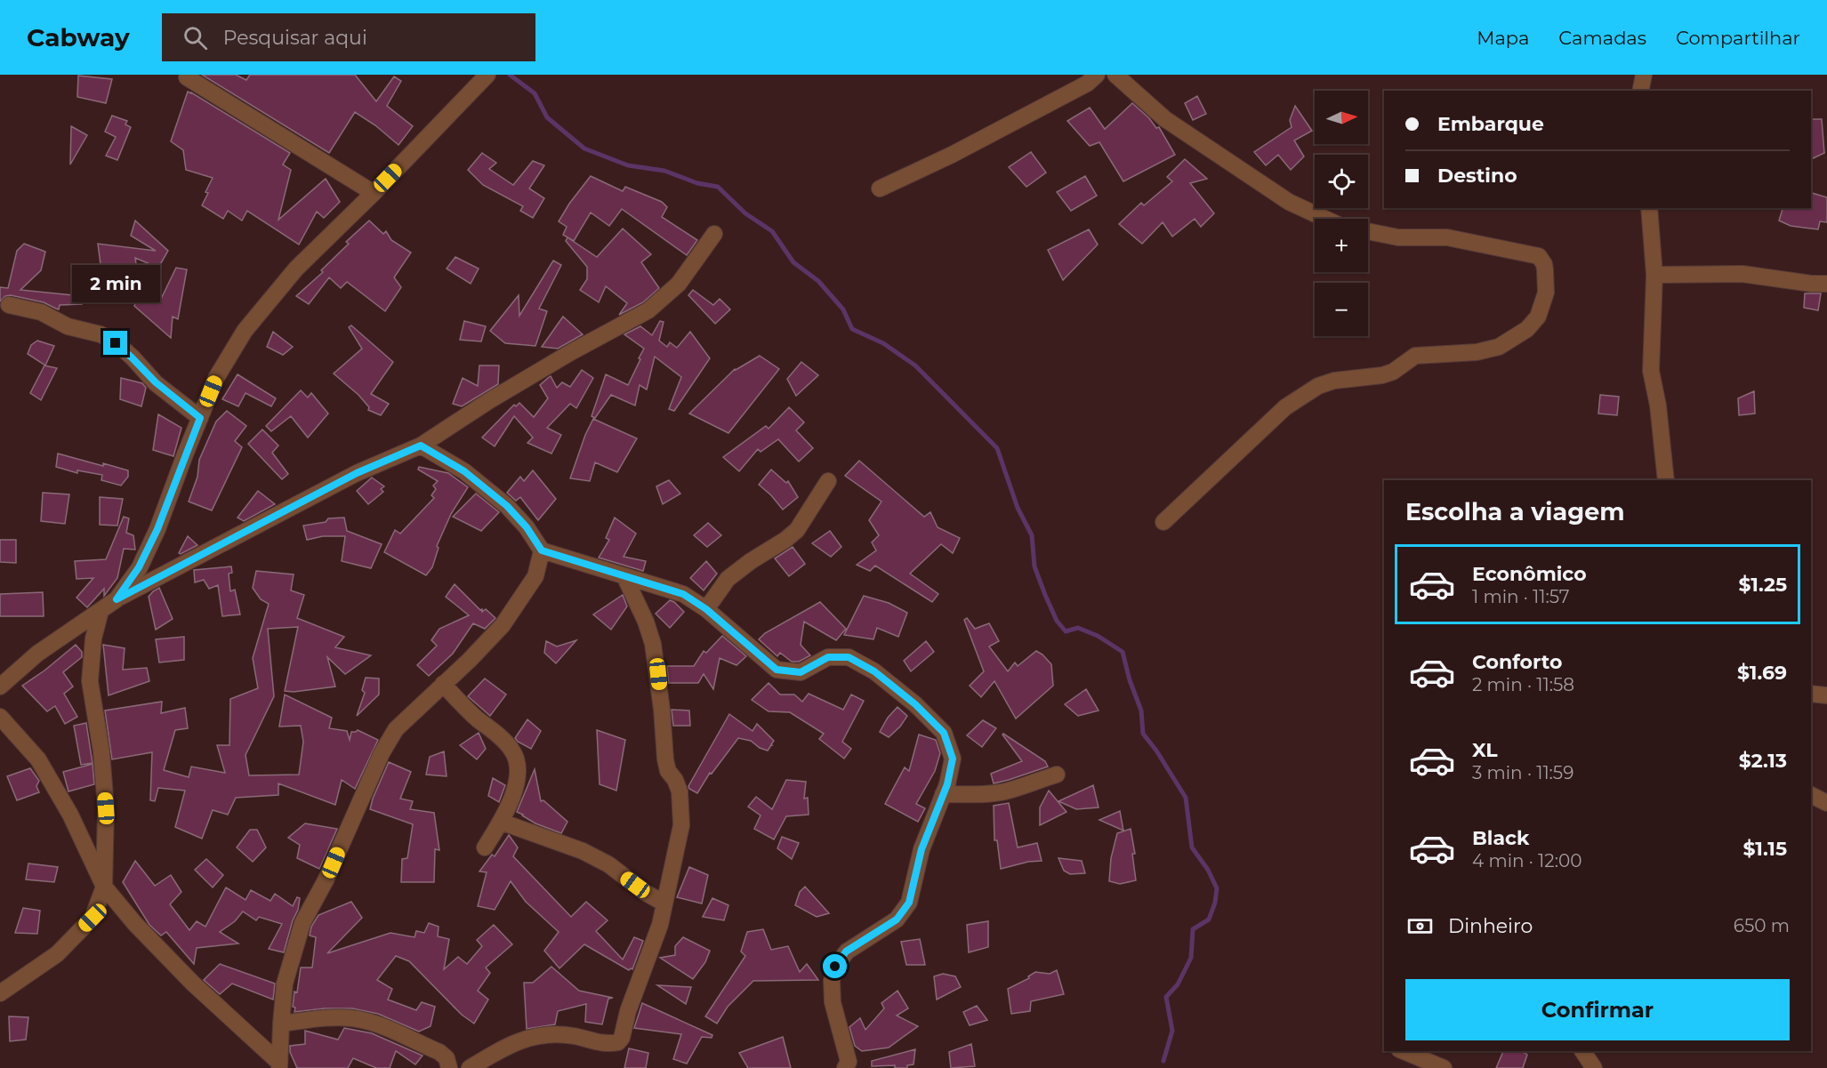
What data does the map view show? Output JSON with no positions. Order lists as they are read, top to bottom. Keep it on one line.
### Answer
{"north":"right","page":{"header":"Cabway","search":"Pesquisar aqui","nav":["Mapa","Camadas","Compartilhar"],"map_buttons":["+","−"],"banner":["Embarque","Destino"],"bubble":"2 min","heading":"Escolha a viagem","list":[{"name":"Econômico","note":"1 min · 11:57","value":"$1.25"},{"name":"Conforto","note":"2 min · 11:58","value":"$1.69"},{"name":"XL","note":"3 min · 11:59","value":"$2.13"},{"name":"Black","note":"4 min · 12:00","value":"$1.15"}],"pay":["Dinheiro","650 m"],"buttons":"Confirmar"}}
